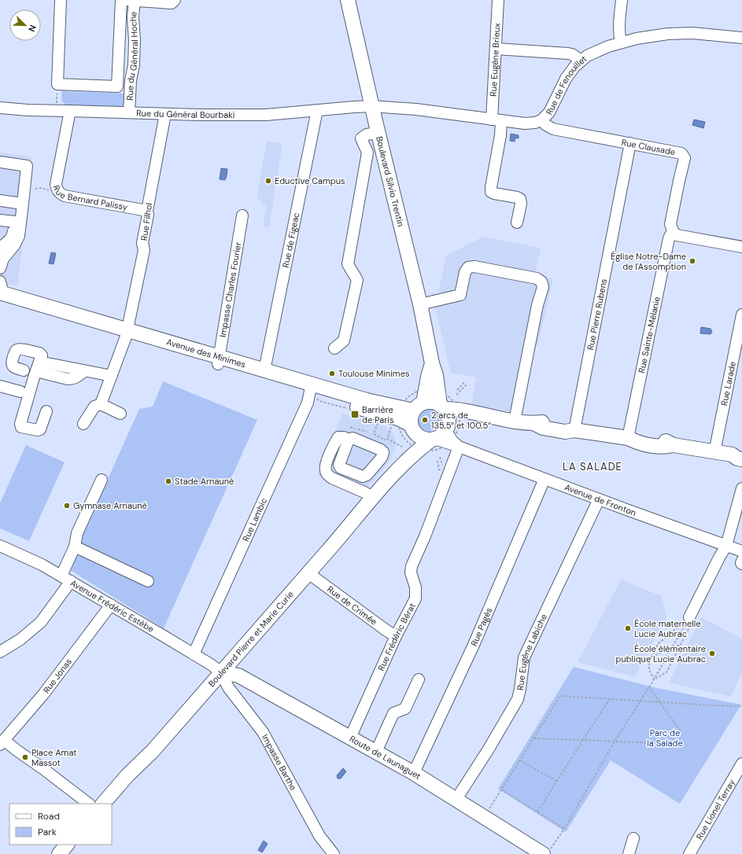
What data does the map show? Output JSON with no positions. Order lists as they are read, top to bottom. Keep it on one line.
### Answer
{"streets":{"main road":["Boulevard Silvio Trentin","Avenue des Minimes","Boulevard Pierre et Marie Curie","Route de Launaguet"],"street":["Rue du Général Hoche","Rue Eugène Brieux","Rue de Fenouillet","Rue du Général Bourbaki","Rue Clausade","Rue Bernard Palissy","Rue Filhol","Rue de Figeac","Impasse Charles Fourier","Rue Pierre Rubens","Rue Sainte-Mélanie","Rue Larade","Avenue de Fronton","Rue Lambic","Avenue Frédéric Estèbe","Rue de Crimée","Rue Pagès","Rue Frédéric Bérat","Rue Eugène Labiche","Rue Jonas","Impasse Barthe","Rue Lionel Terray"]},"crossings":[["Rue du Général Hoche","Rue du Général Bourbaki"],["Rue Eugène Brieux","Rue de Fenouillet"],["Rue de Fenouillet","Rue du Général Bourbaki"],["Rue de Fenouillet","Rue Clausade"],["Rue de Fenouillet","Boulevard Silvio Trentin"],["Rue du Général Bourbaki","Boulevard Silvio Trentin"],["Rue du Général Bourbaki","Rue Bernard Palissy"],["Rue du Général Bourbaki","Rue Filhol"],["Rue du Général Bourbaki","Rue de Figeac"],["Rue Clausade","Rue Pierre Rubens"],["Rue Clausade","Rue Sainte-Mélanie"],["Boulevard Silvio Trentin","Avenue des Minimes"],["Boulevard Silvio Trentin","Avenue de Fronton"],["Boulevard Silvio Trentin","Boulevard Pierre et Marie Curie"],["Rue Bernard Palissy","Rue Filhol"],["Rue Filhol","Avenue des Minimes"],["Rue de Figeac","Avenue des Minimes"],["Impasse Charles Fourier","Avenue des Minimes"],["Avenue des Minimes","Avenue de Fronton"],["Avenue des Minimes","Rue Lambic"],["Avenue des Minimes","Boulevard Pierre et Marie Curie"],["Avenue de Fronton","Rue Pagès"],["Avenue de Fronton","Rue Frédéric Bérat"],["Avenue de Fronton","Boulevard Pierre et Marie Curie"],["Avenue de Fronton","Rue Eugène Labiche"],["Rue Lambic","Avenue Frédéric Estèbe"],["Avenue Frédéric Estèbe","Boulevard Pierre et Marie Curie"],["Avenue Frédéric Estèbe","Rue Jonas"],["Avenue Frédéric Estèbe","Route de Launaguet"],["Avenue Frédéric Estèbe","Impasse Barthe"],["Rue de Crimée","Rue Frédéric Bérat"],["Rue de Crimée","Boulevard Pierre et Marie Curie"],["Rue Pagès","Route de Launaguet"],["Rue Frédéric Bérat","Route de Launaguet"],["Boulevard Pierre et Marie Curie","Route de Launaguet"],["Boulevard Pierre et Marie Curie","Impasse Barthe"],["Rue Eugène Labiche","Route de Launaguet"],["Route de Launaguet","Impasse Barthe"]],"districts":["LA SALADE"],"parks":["Parc de la Salade"],"places":{"other":["Eductive Campus","Église Notre-Dame de l'Assomption","Toulouse Minimes","2 arcs de 135,5° et 100,5°","Stade Arnauné","Gymnase Arnauné","École maternelle Lucie Aubrac","École élémentaire publique Lucie Aubrac","Place Amat Massot"],"transit":["Barrière de Paris"]},"legend":["Road","Park"],"north":"bottom right"}
